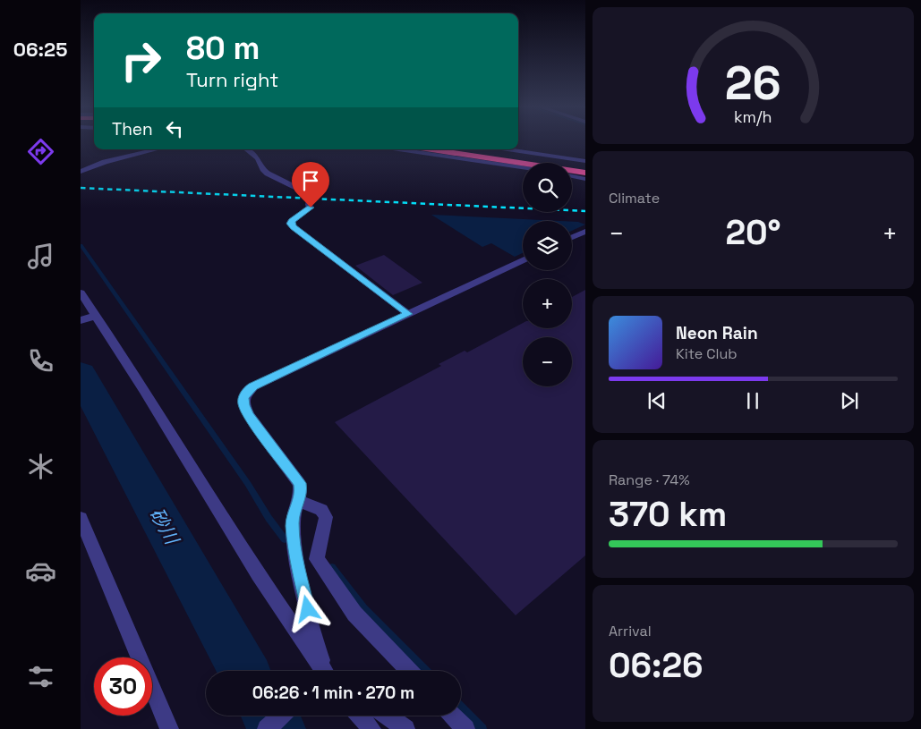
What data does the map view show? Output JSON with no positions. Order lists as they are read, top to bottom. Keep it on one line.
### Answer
{"water":["砂川"],"page":{"tabs":"06:25","turn":["80 m","Turn right"],"then":"Then","tile":["Climate",["Range · 74%","370 km"],["Arrival","06:26"]],"map_buttons":["+","−"],"heat":["−","20°","+"],"song":["Neon Rain","Kite Club"],"limit":"30","trip":"06:26 · 1 min · 270 m","gauge":["26","km/h"]}}
